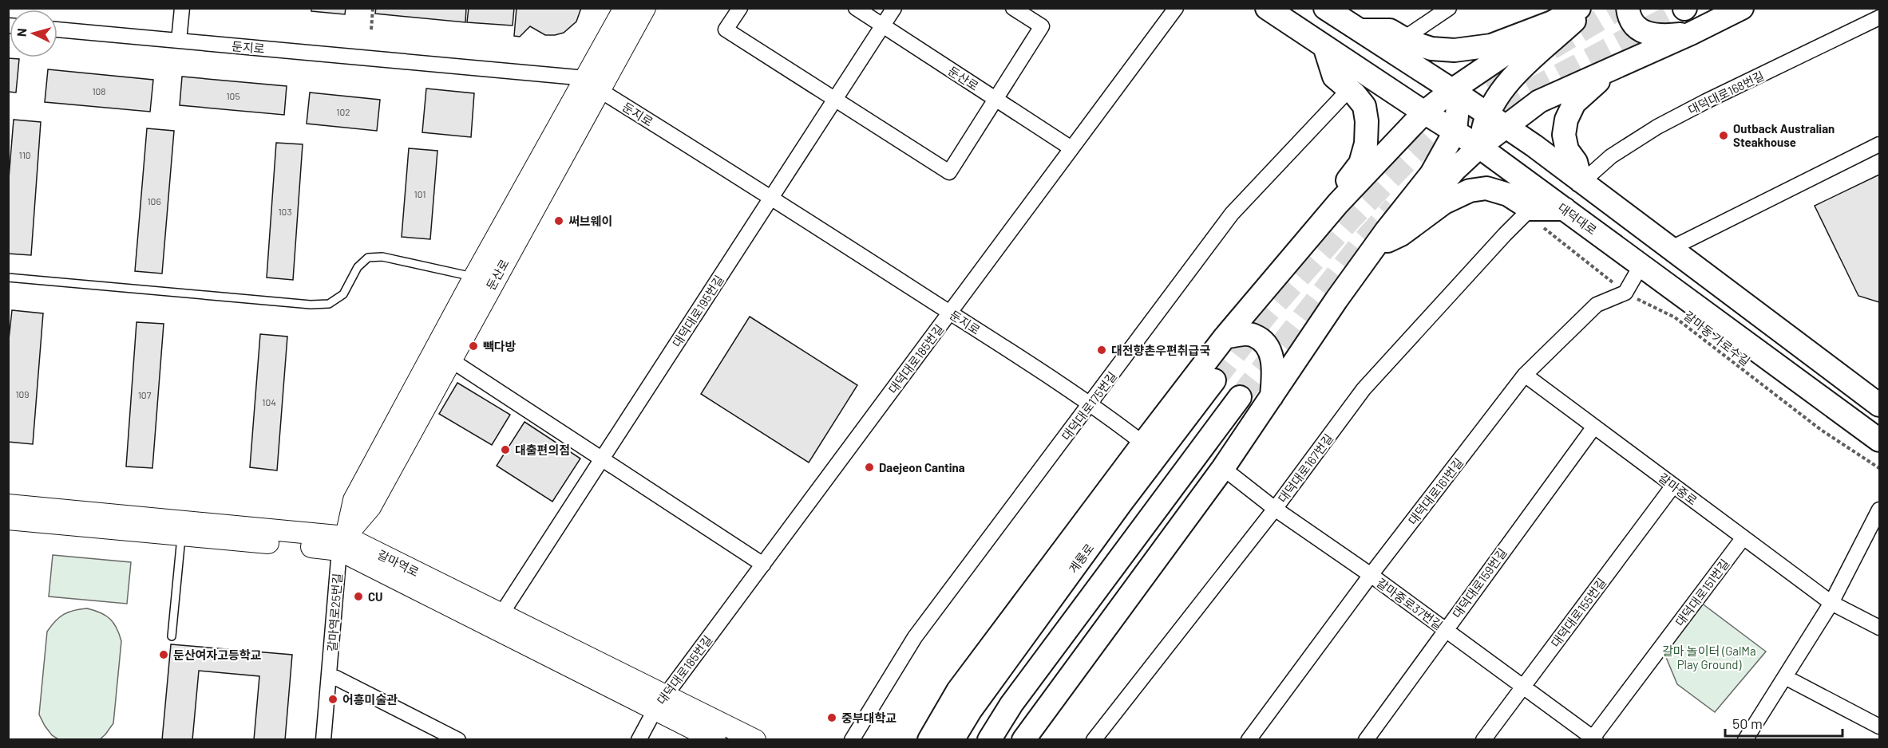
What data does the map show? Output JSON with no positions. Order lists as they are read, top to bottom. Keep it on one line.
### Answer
{"streets":{"main road":["둔산로","대덕대로","계룡로","갈마역로"],"street":["둔지로","대덕대로168번길","대덕대로195번길","대덕대로185번길","대덕대로175번길","대덕대로167번길","갈마중로","대덕대로161번길","대덕대로159번길","대덕대로151번길","갈마중로37번길","갈마역로25번길","대덕대로155번길"],"path":["갈마동 가로수길"]},"crossings":[["둔지로","둔산로"],["둔지로","대덕대로195번길"],["둔지로","대덕대로185번길"],["둔지로","대덕대로175번길"],["둔산로","대덕대로195번길"],["둔산로","대덕대로185번길"],["둔산로","갈마역로"],["둔산로","갈마역로25번길"],["대덕대로195번길","갈마역로"],["갈마동 가로수길","대덕대로167번길"],["갈마동 가로수길","대덕대로161번길"],["대덕대로185번길","갈마역로"],["대덕대로167번길","갈마중로37번길"],["갈마중로","대덕대로161번길"],["갈마중로","대덕대로159번길"],["갈마중로","대덕대로151번길"],["갈마중로","대덕대로155번길"],["대덕대로161번길","갈마중로37번길"],["갈마역로","갈마역로25번길"],["대덕대로159번길","갈마중로37번길"],["대덕대로151번길","갈마중로37번길"],["갈마중로37번길","대덕대로155번길"]],"parks":["갈마 놀이터 (GalMa Play Ground)"],"places":["Outback Australian Steakhouse","써브웨이","빽다방","대전향촌우편취급국","대출편의점","Daejeon Cantina","CU","둔산여자고등학교","어흥미술관","중부대학교"],"house_numbers":["108","105","102","110","101","106","103","109","107","104"],"scale_bar":"50 m","north":"left"}
